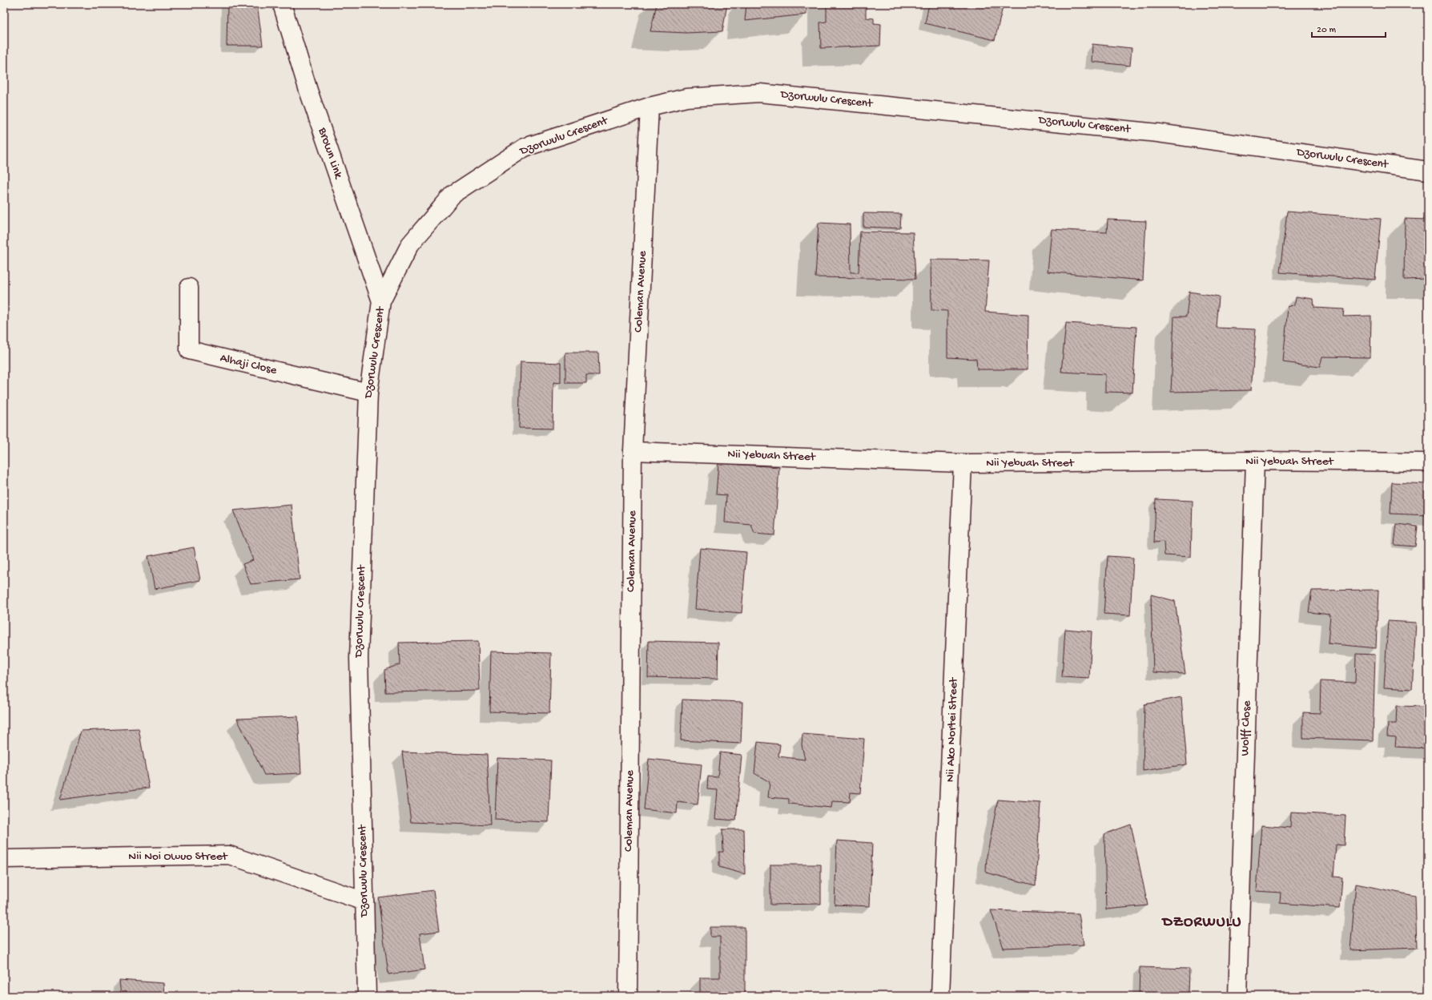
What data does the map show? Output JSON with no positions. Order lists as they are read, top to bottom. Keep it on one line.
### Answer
{"streets":{"street":["Dzorwulu Crescent","Brown Link","Coleman Avenue","Alhaji Close","Nii Yebuah Street","Wolff Close","Nii Ako Nortei Street","Nii Noi Owuo Street"]},"crossings":[["Dzorwulu Crescent","Brown Link"],["Dzorwulu Crescent","Coleman Avenue"],["Dzorwulu Crescent","Alhaji Close"],["Dzorwulu Crescent","Nii Noi Owuo Street"],["Coleman Avenue","Nii Yebuah Street"],["Nii Yebuah Street","Wolff Close"],["Nii Yebuah Street","Nii Ako Nortei Street"]],"districts":["DZORWULU"],"scale_bar":"20 m"}
